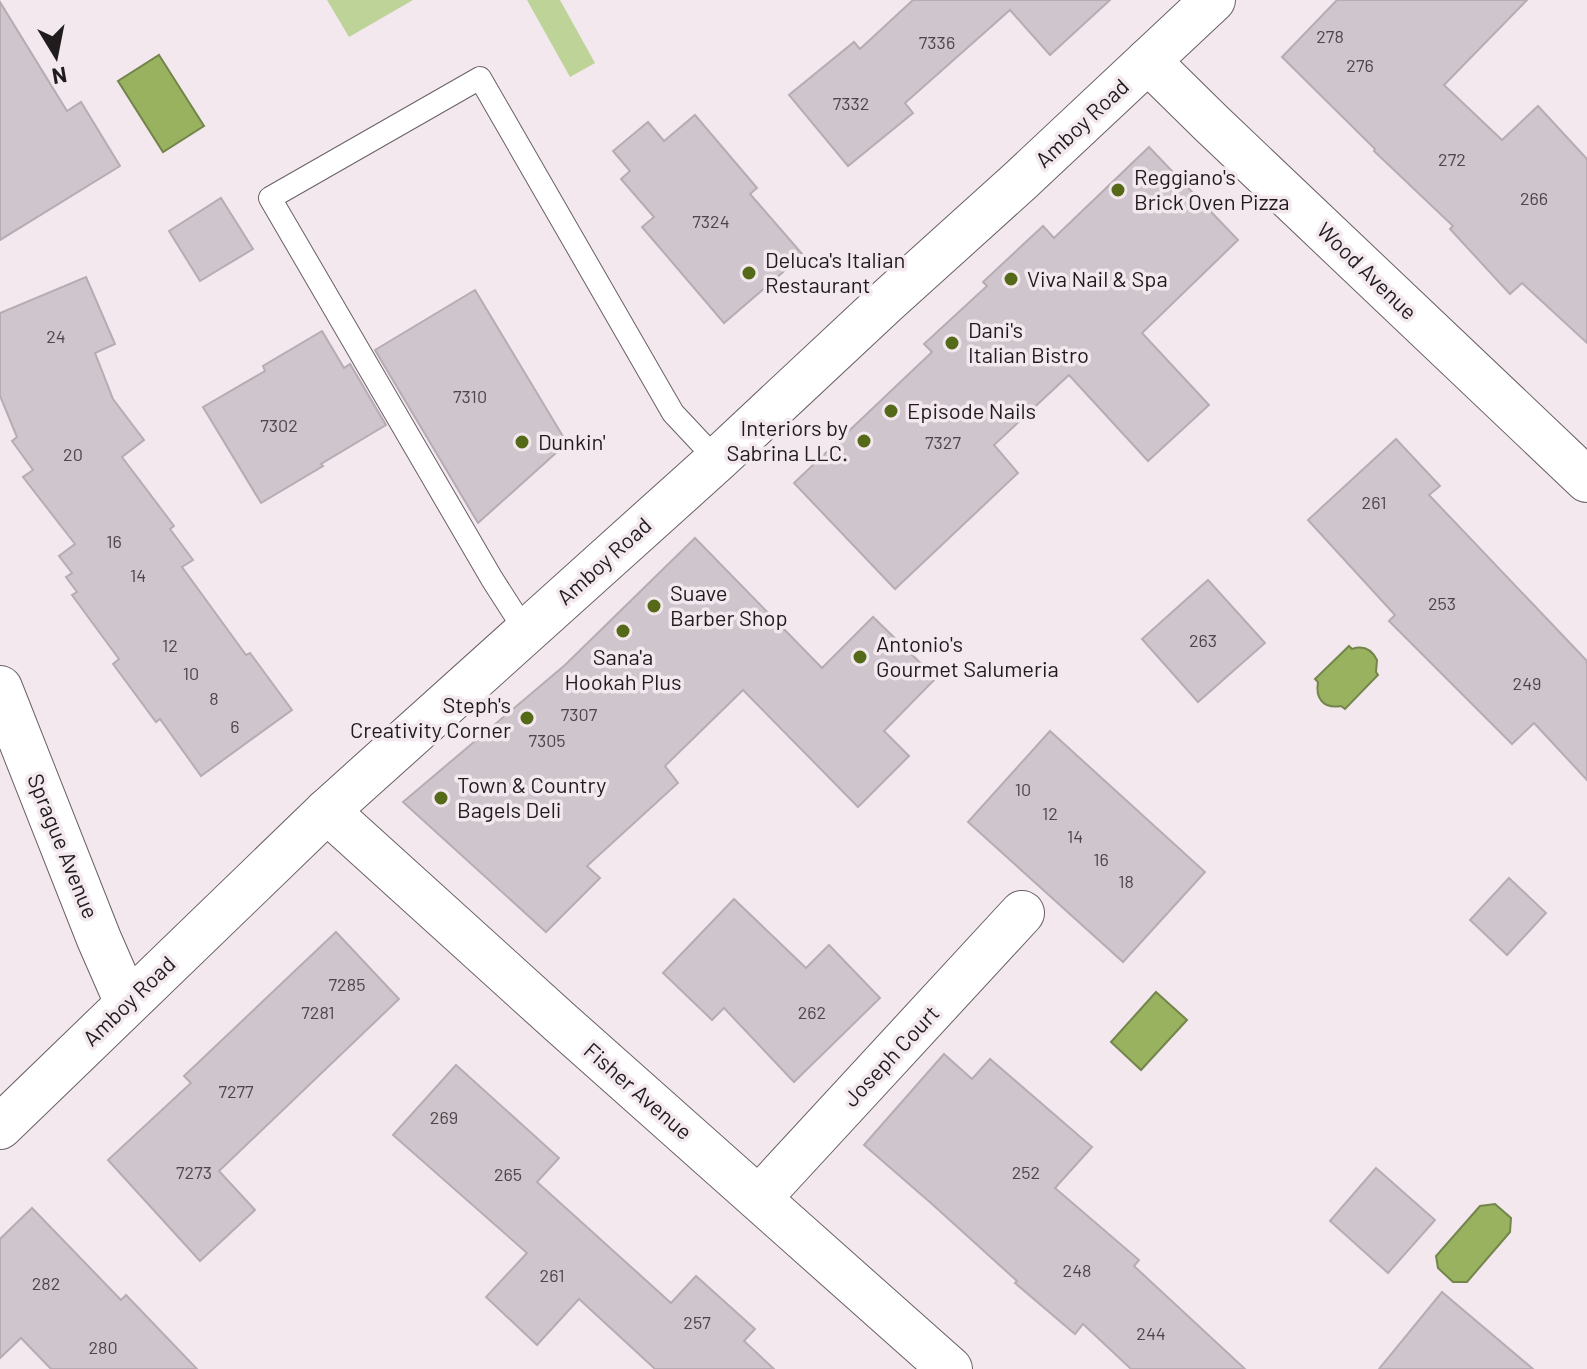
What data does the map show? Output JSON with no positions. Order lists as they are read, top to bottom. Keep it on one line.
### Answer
{"streets":{"street":["Amboy Road","Wood Avenue","Sprague Avenue","Joseph Court","Fisher Avenue"]},"crossings":[["Amboy Road","Wood Avenue"],["Amboy Road","Sprague Avenue"],["Amboy Road","Fisher Avenue"],["Joseph Court","Fisher Avenue"]],"places":["Reggiano's Brick Oven Pizza","Deluca's Italian Restaurant","Viva Nail & Spa","Dani's Italian Bistro","Episode Nails","Interiors by Sabrina LLC.","Dunkin'","Suave Barber Shop","Sana'a Hookah Plus","Antonio's Gourmet Salumeria","Steph's Creativity Corner","Town & Country Bagels Deli"],"house_numbers":["278","7336","276","7332","272","266","7324","24","7310","7302","7327","20","261","16","14","253","263","12","10","249","8","7307","6","7305","10","12","14","16","18","7285","7281","262","7277","269","7273","252","265","248","261","282","257","244","280"],"north":"bottom"}
